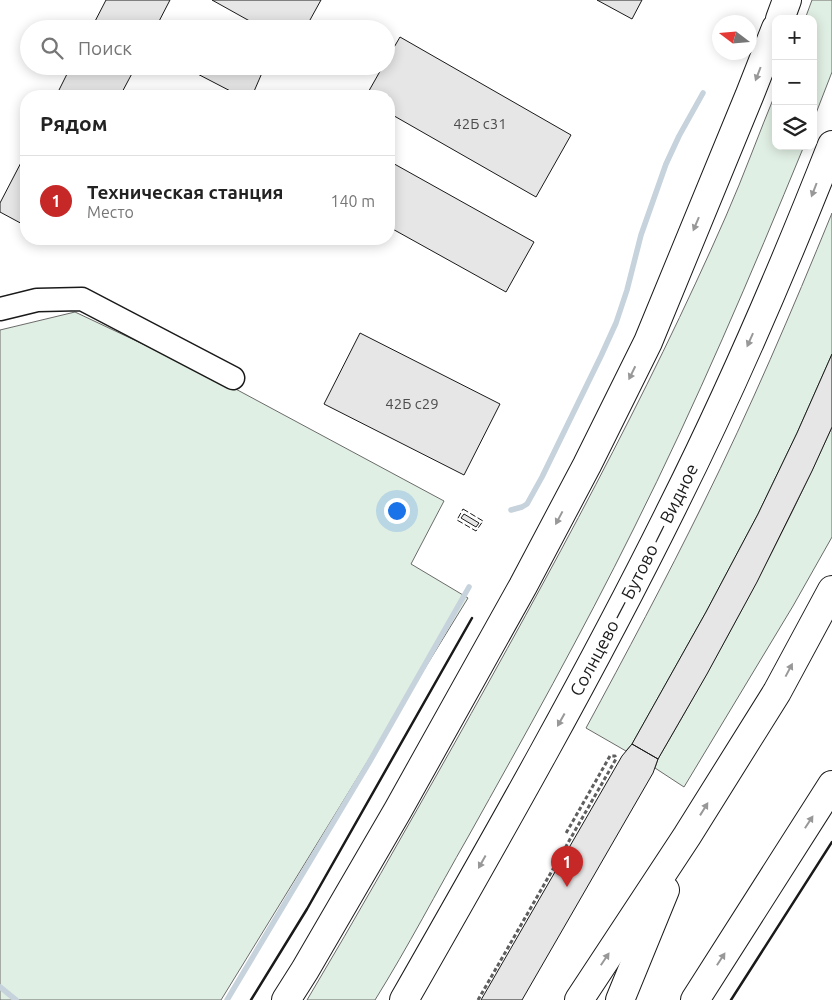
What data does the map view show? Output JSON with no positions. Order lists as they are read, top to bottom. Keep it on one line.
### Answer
{"streets":{"main road":["Солнцево — Бутово — Видное"]},"house_numbers":["42Б с31","42Б с29"],"north":"left","page":{"map_buttons":["+","−"],"search":"Поиск","heading":"Рядом","list":[{"mark":"1","name":"Техническая станция","note":"Место","value":"140 m"}],"pins":"1"}}
